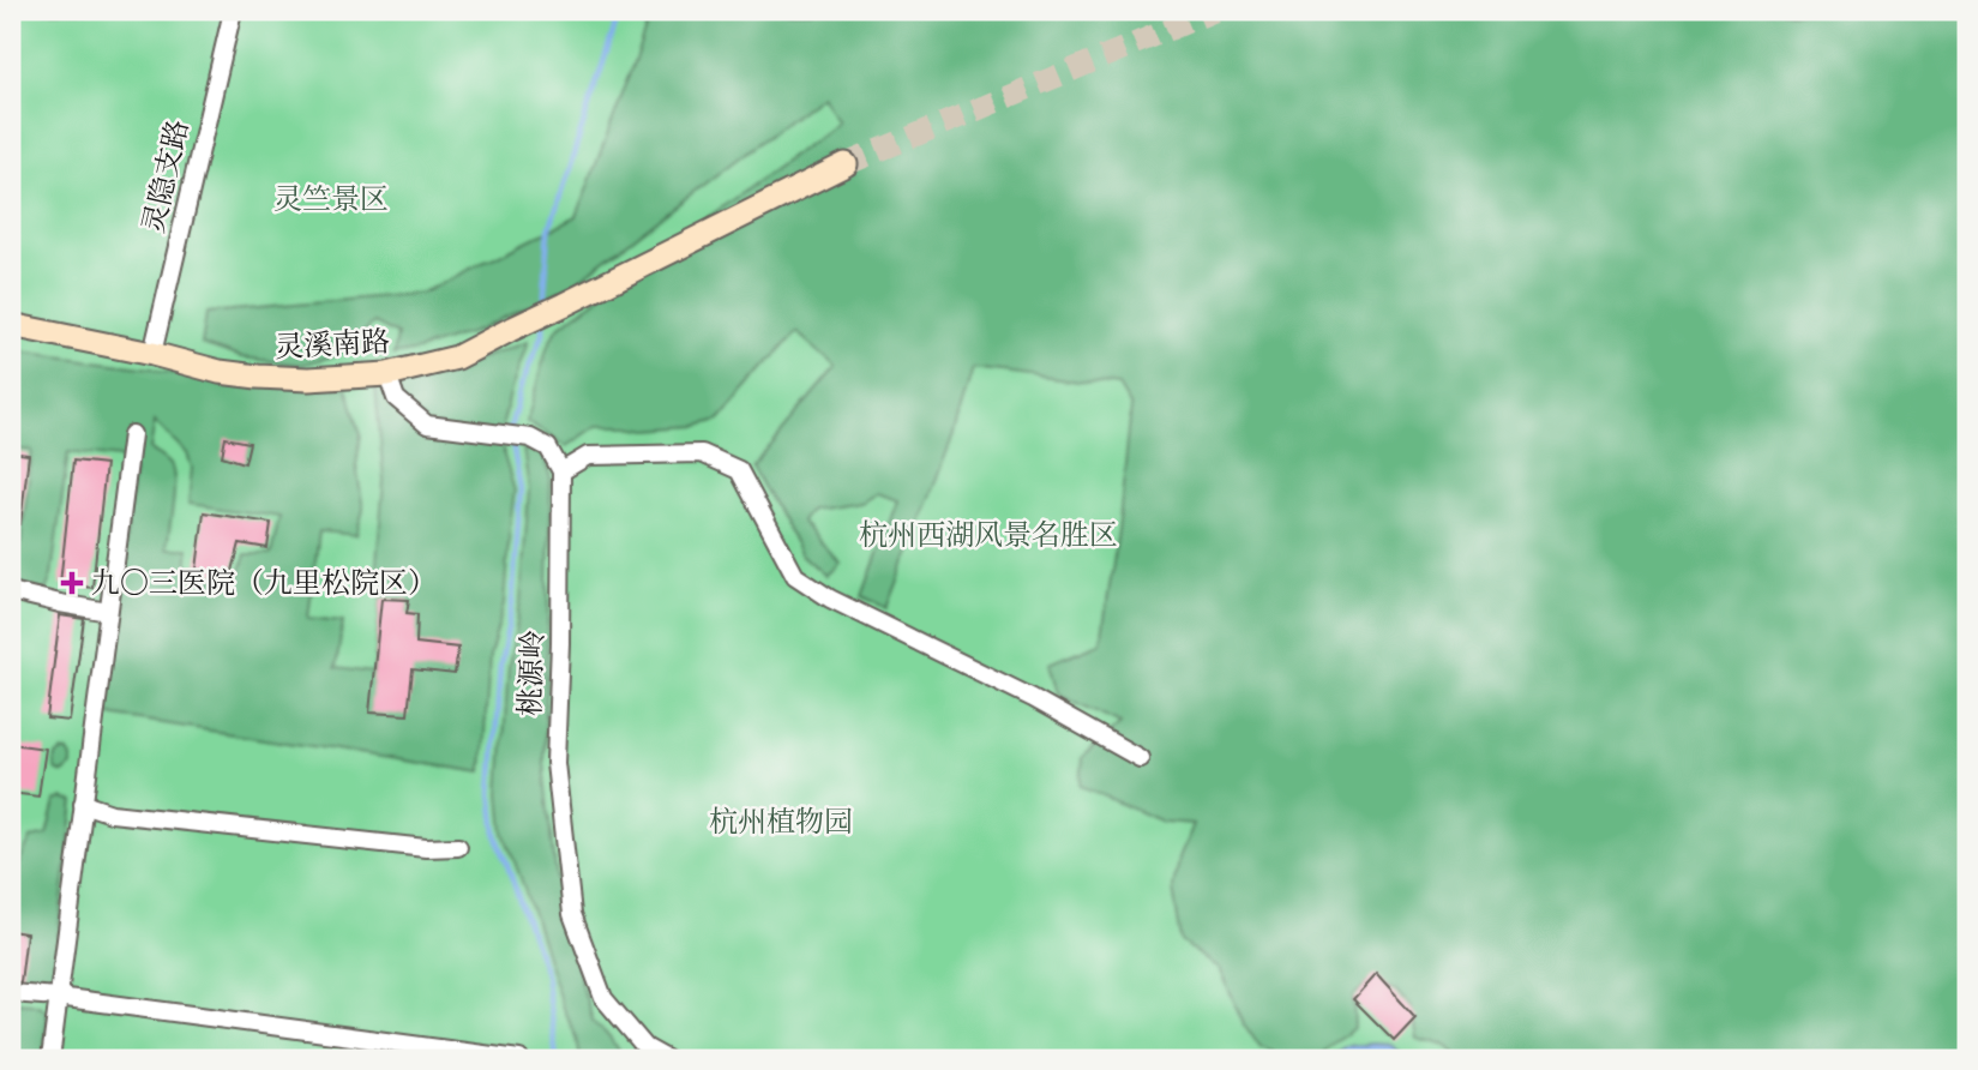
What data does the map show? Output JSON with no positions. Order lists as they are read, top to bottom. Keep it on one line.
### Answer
{"streets":{"main road":["灵溪南路"],"street":["灵隐支路","桃源岭"]},"crossings":[["灵隐支路","灵溪南路"]],"parks":["灵竺景区","杭州西湖风景名胜区","杭州植物园"],"places":{"health":["九〇三医院（九里松院区）"]}}
